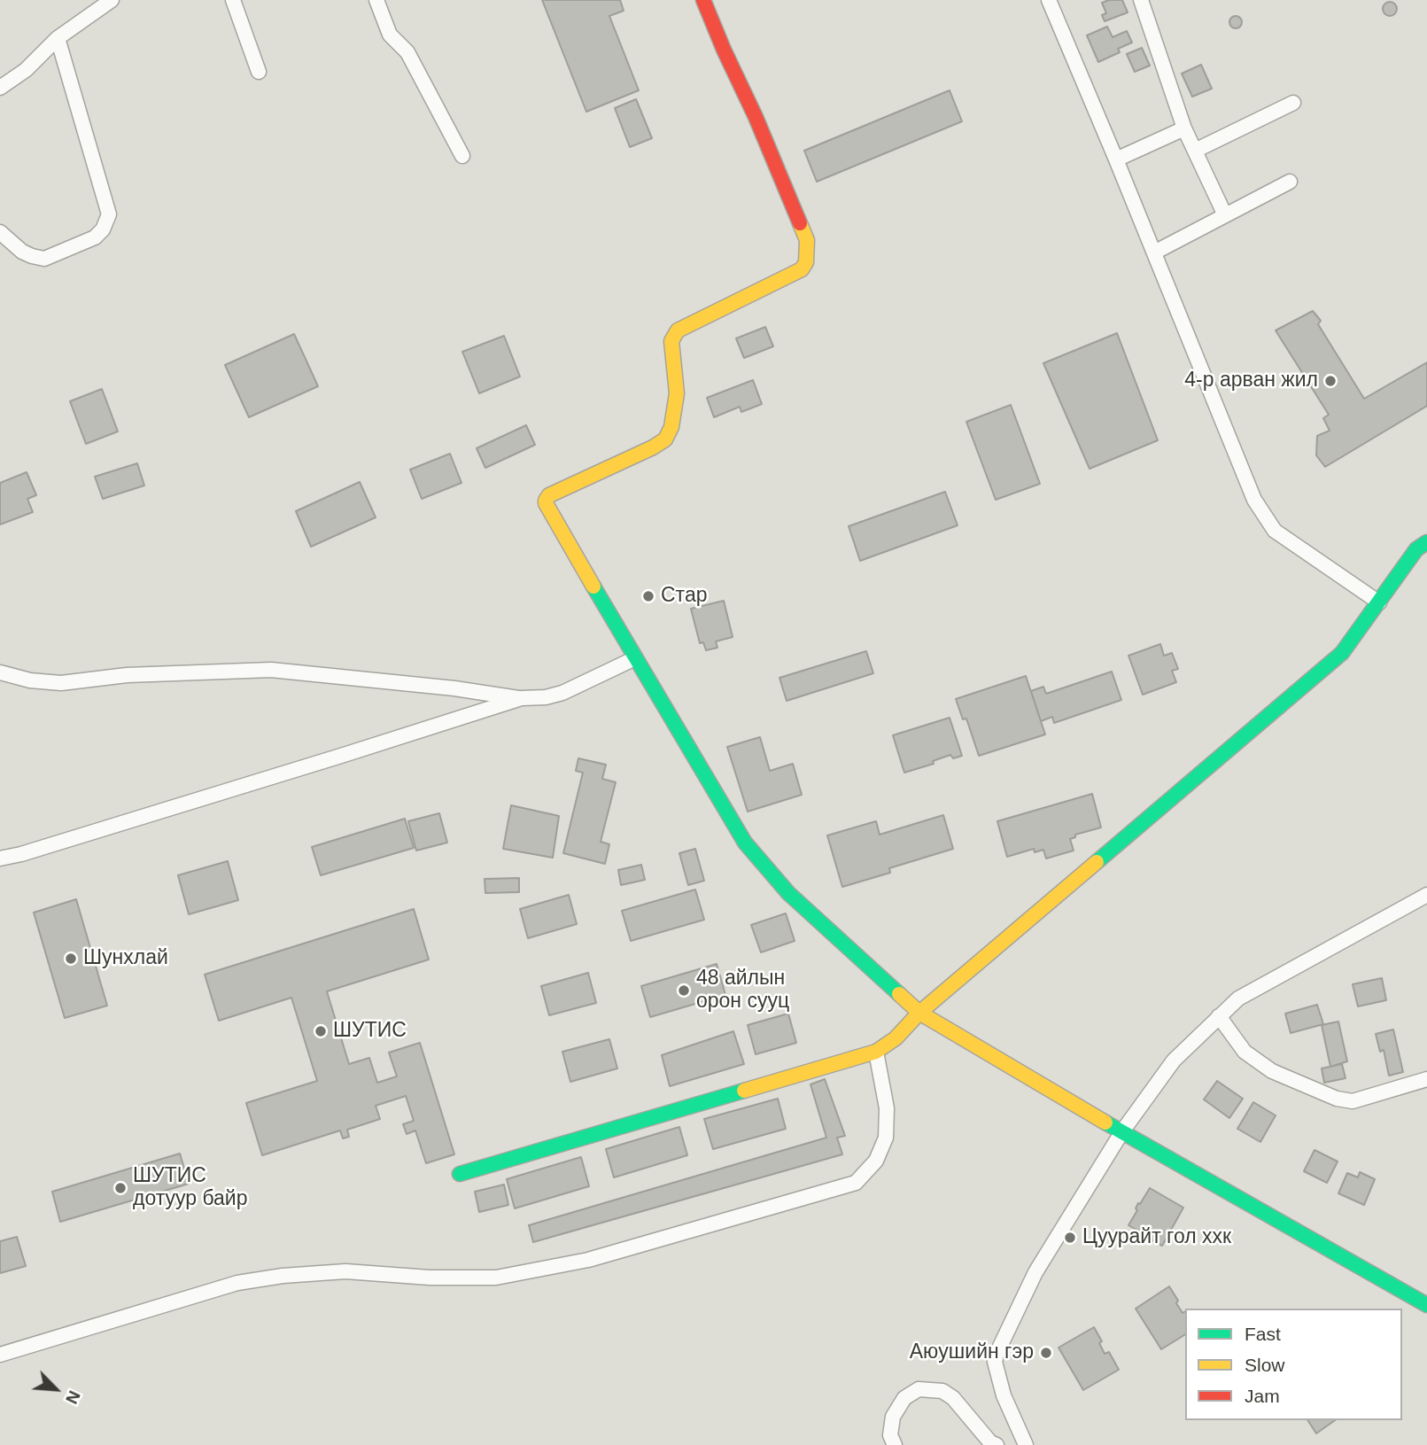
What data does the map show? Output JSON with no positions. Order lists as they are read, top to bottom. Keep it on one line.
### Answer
{"places":["4-р арван жил","Стар","Шунхлай","48 айлын орон сууц","ШУТИС","ШУТИС дотуур байр","Цуурайт гол ххк","Аюушийн гэр"],"legend":["Fast","Slow","Jam"],"north":"bottom right"}
